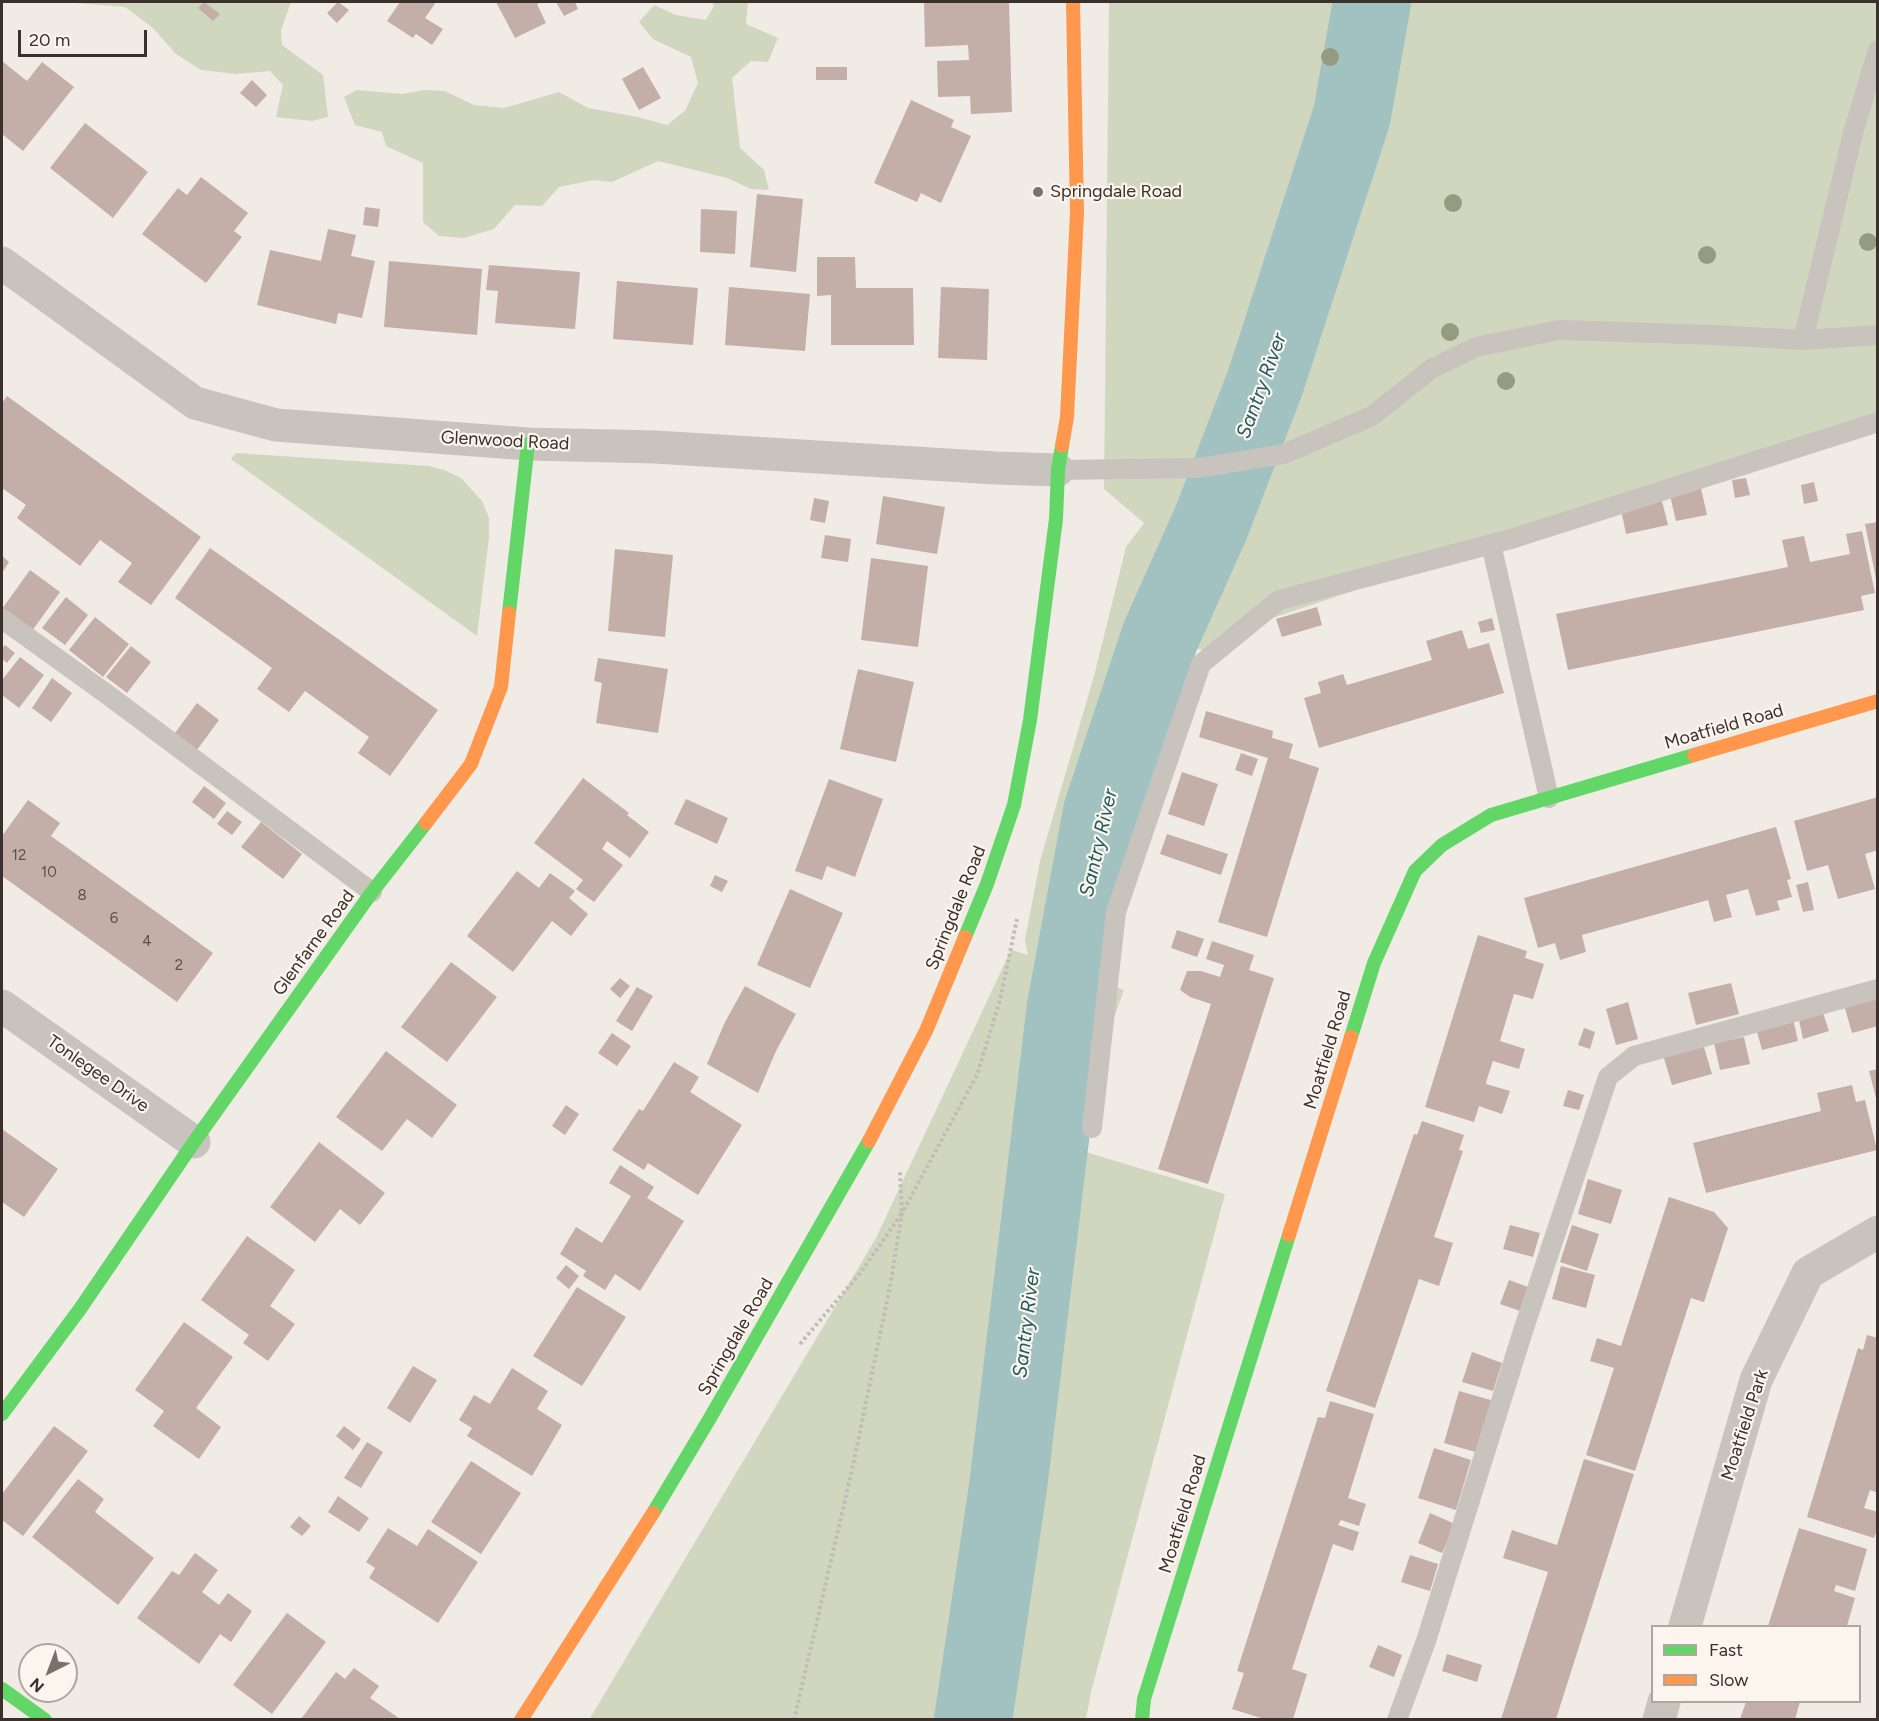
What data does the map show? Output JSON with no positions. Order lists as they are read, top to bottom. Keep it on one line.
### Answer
{"streets":{"street":["Glenwood Road","Moatfield Road","Springdale Road","Glenfarne Road","Tonlegee Drive","Moatfield Park"]},"crossings":[["Glenwood Road","Springdale Road"],["Glenwood Road","Glenfarne Road"],["Glenfarne Road","Tonlegee Drive"]],"water":["Santry River"],"places":["Springdale Road"],"house_numbers":["12","10","8","6","4","2"],"legend":["Fast","Slow"],"scale_bar":"20 m","north":"bottom left"}
